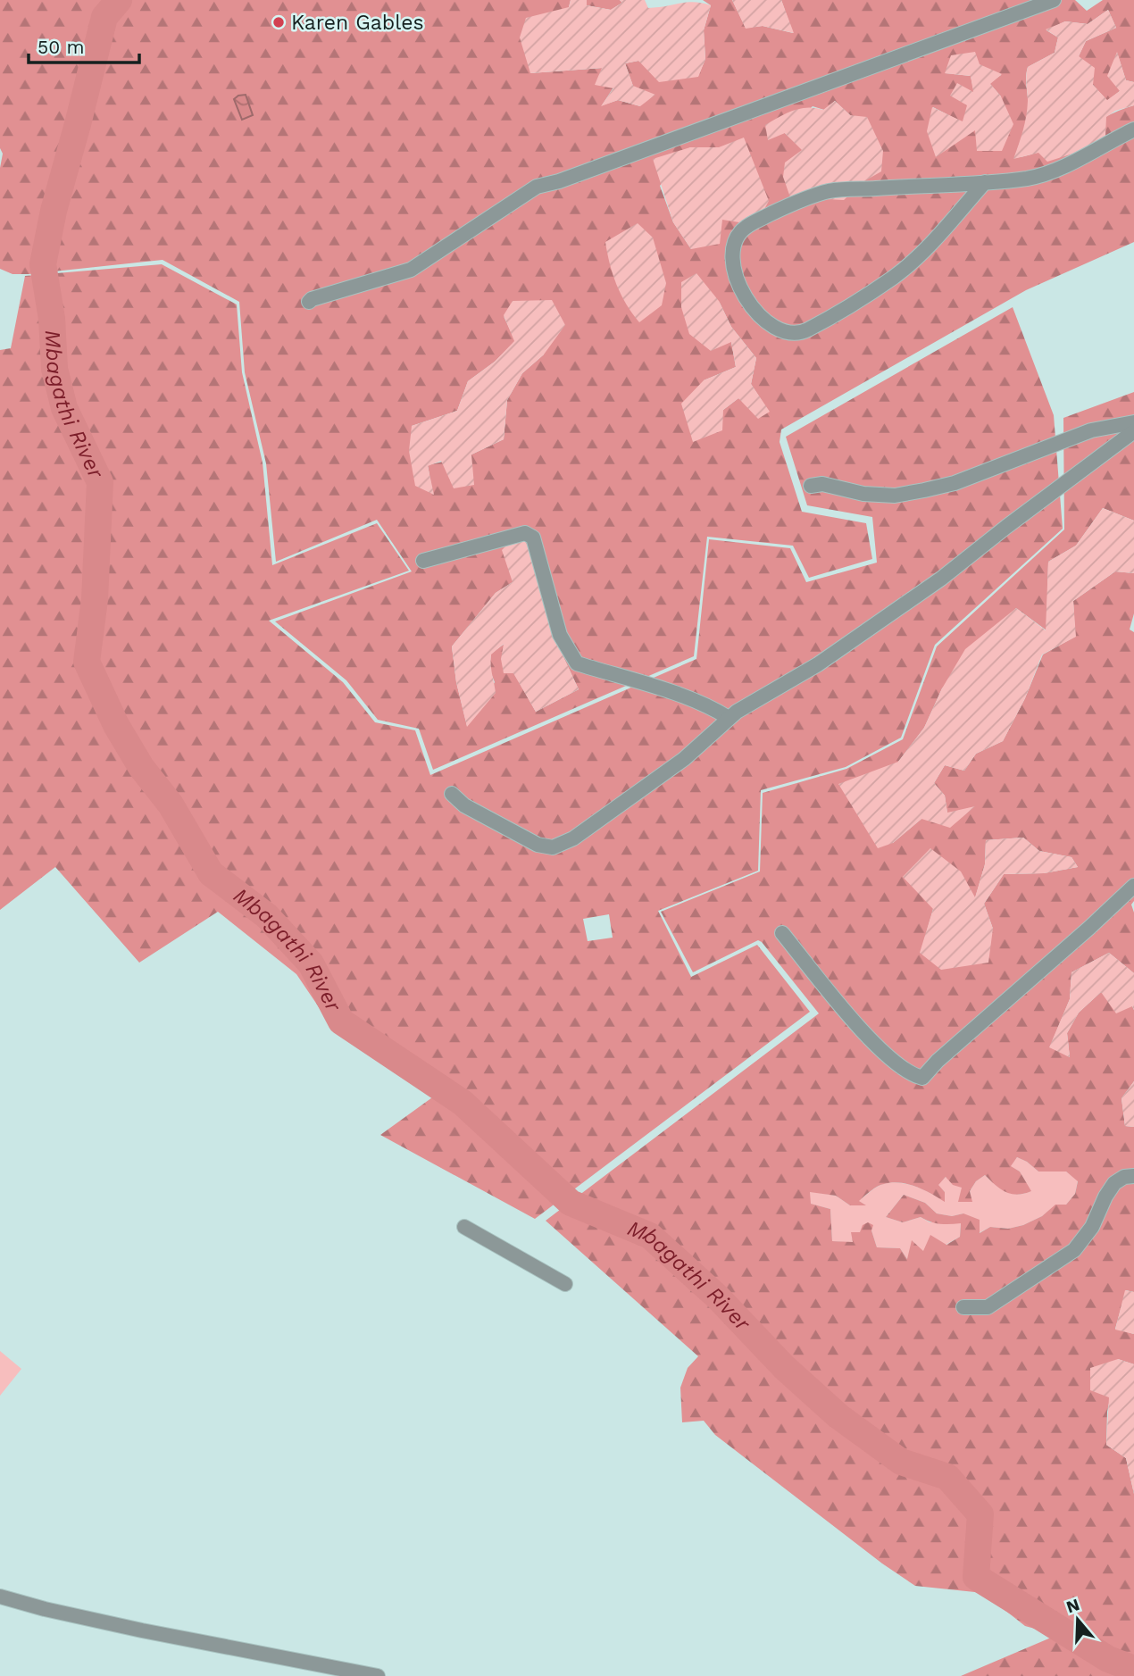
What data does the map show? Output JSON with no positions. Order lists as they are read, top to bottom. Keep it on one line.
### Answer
{"water":["Mbagathi River"],"places":["Karen Gables"],"scale_bar":"50 m","north":"top"}
